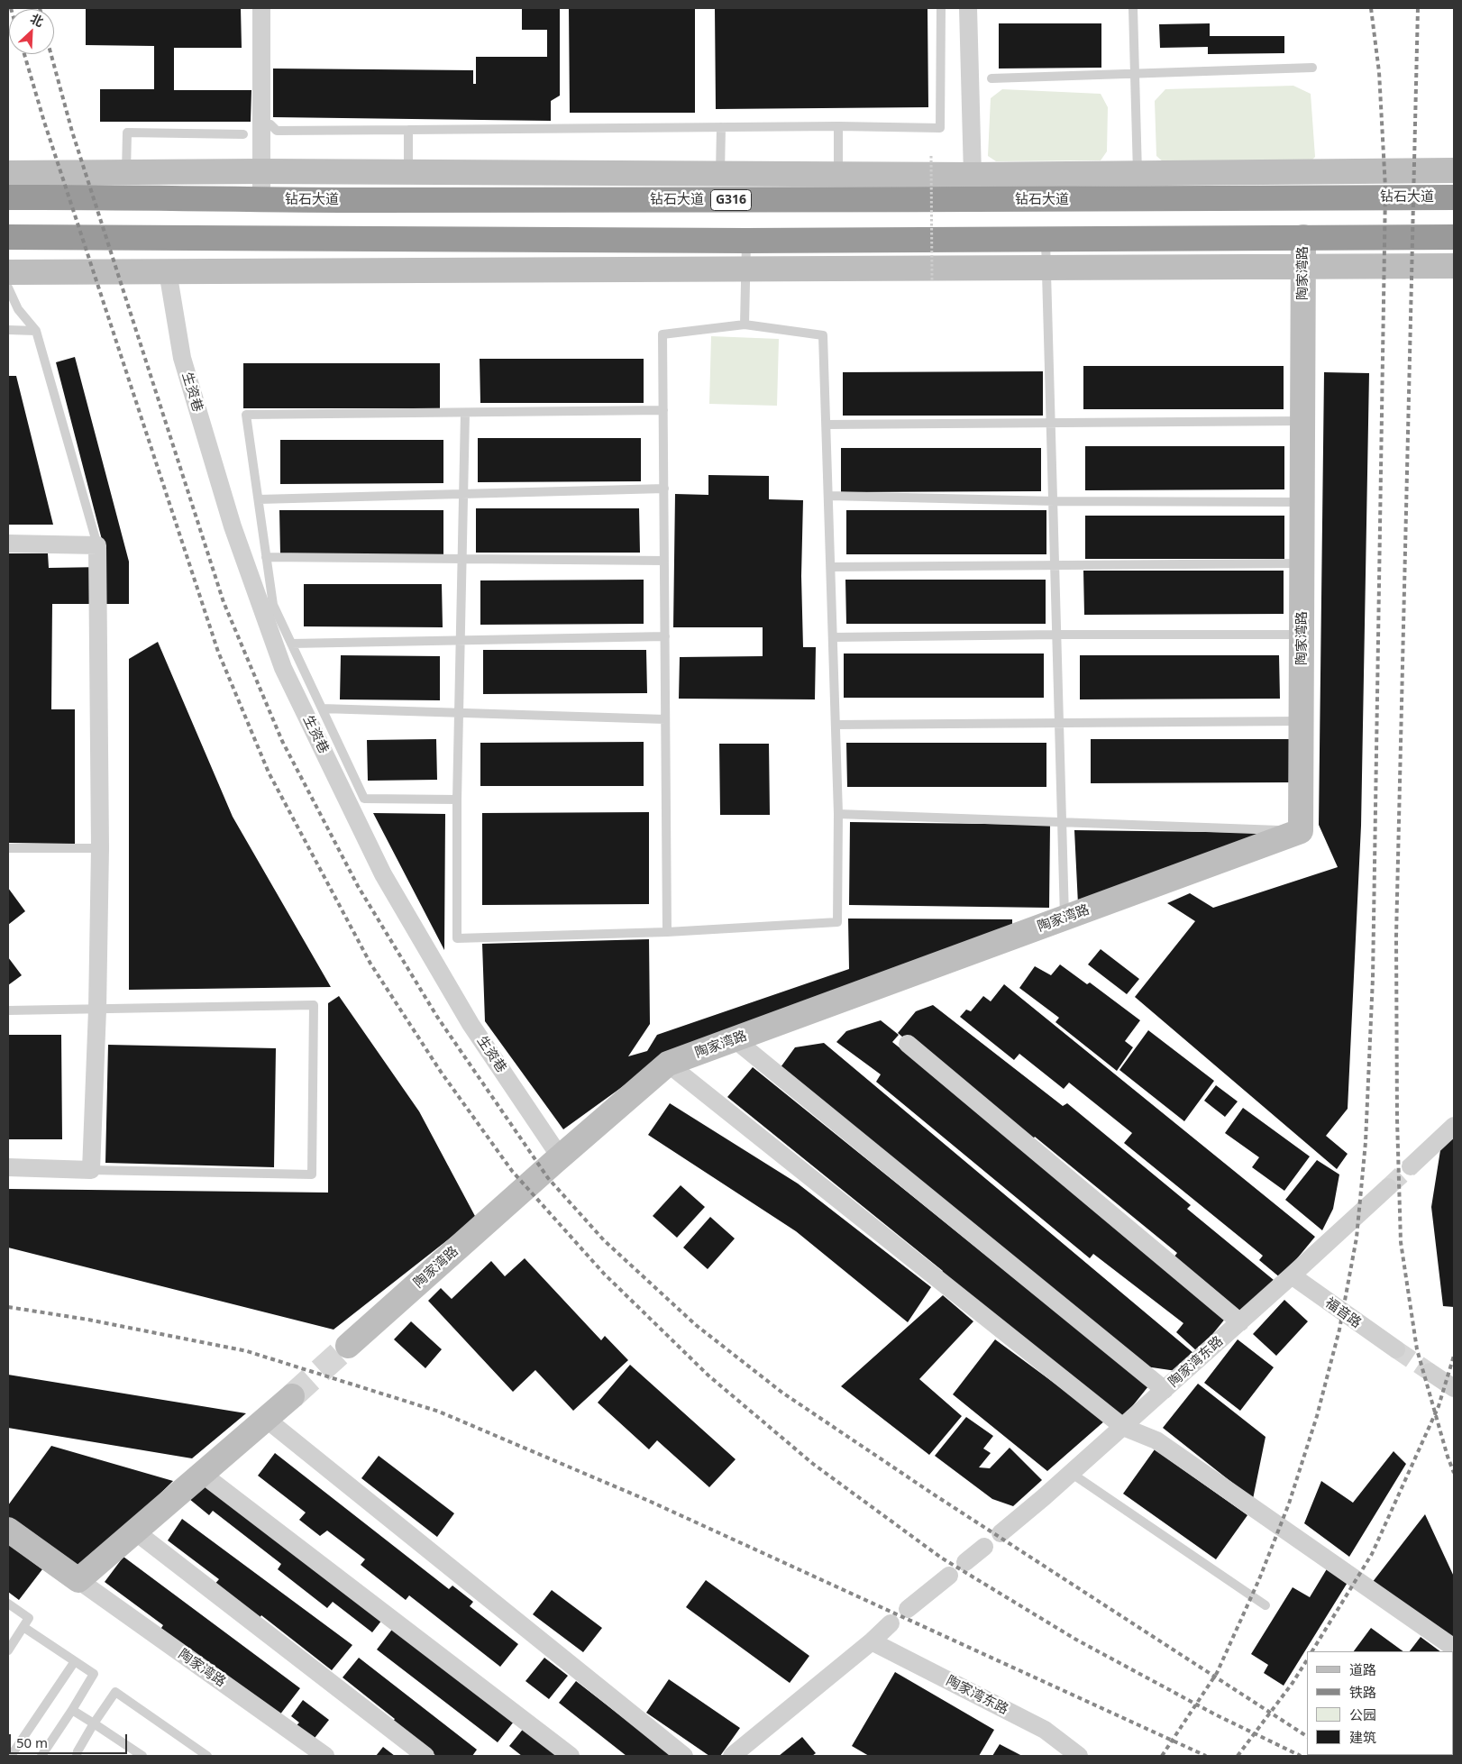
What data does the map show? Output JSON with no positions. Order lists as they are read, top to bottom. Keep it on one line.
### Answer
{"streets":{"highway":["钻石大道","G316"],"street":["陶家湾路","生资巷","福音路","陶家湾东路"]},"crossings":[["陶家湾路","生资巷"],["福音路","陶家湾东路"]],"legend":["道路","铁路","公园","建筑"],"scale_bar":"50 m","north":"top right"}
